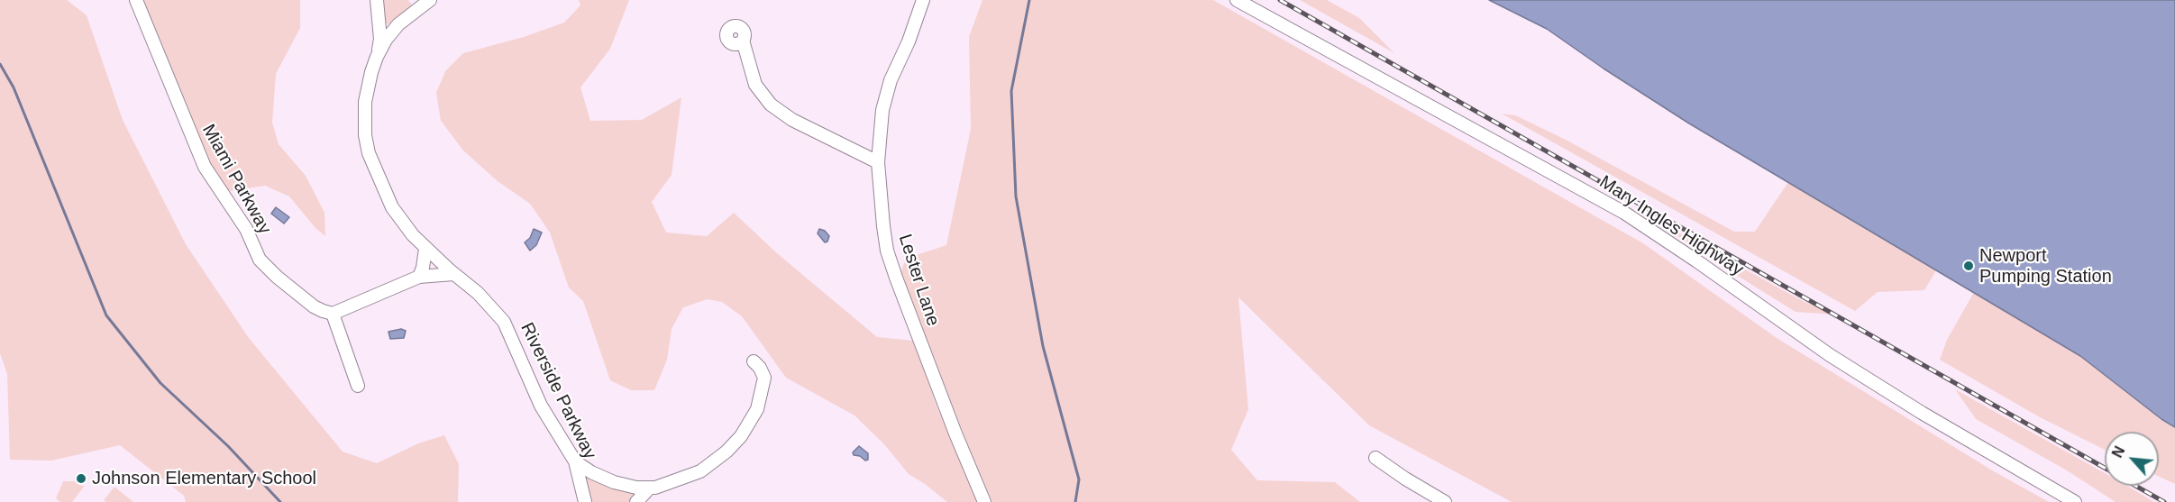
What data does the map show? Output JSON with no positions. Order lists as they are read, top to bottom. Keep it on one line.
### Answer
{"streets":{"street":["Miami Parkway","Mary Ingles Highway","Lester Lane","Riverside Parkway"]},"places":["Newport Pumping Station","Johnson Elementary School"],"north":"top left"}
